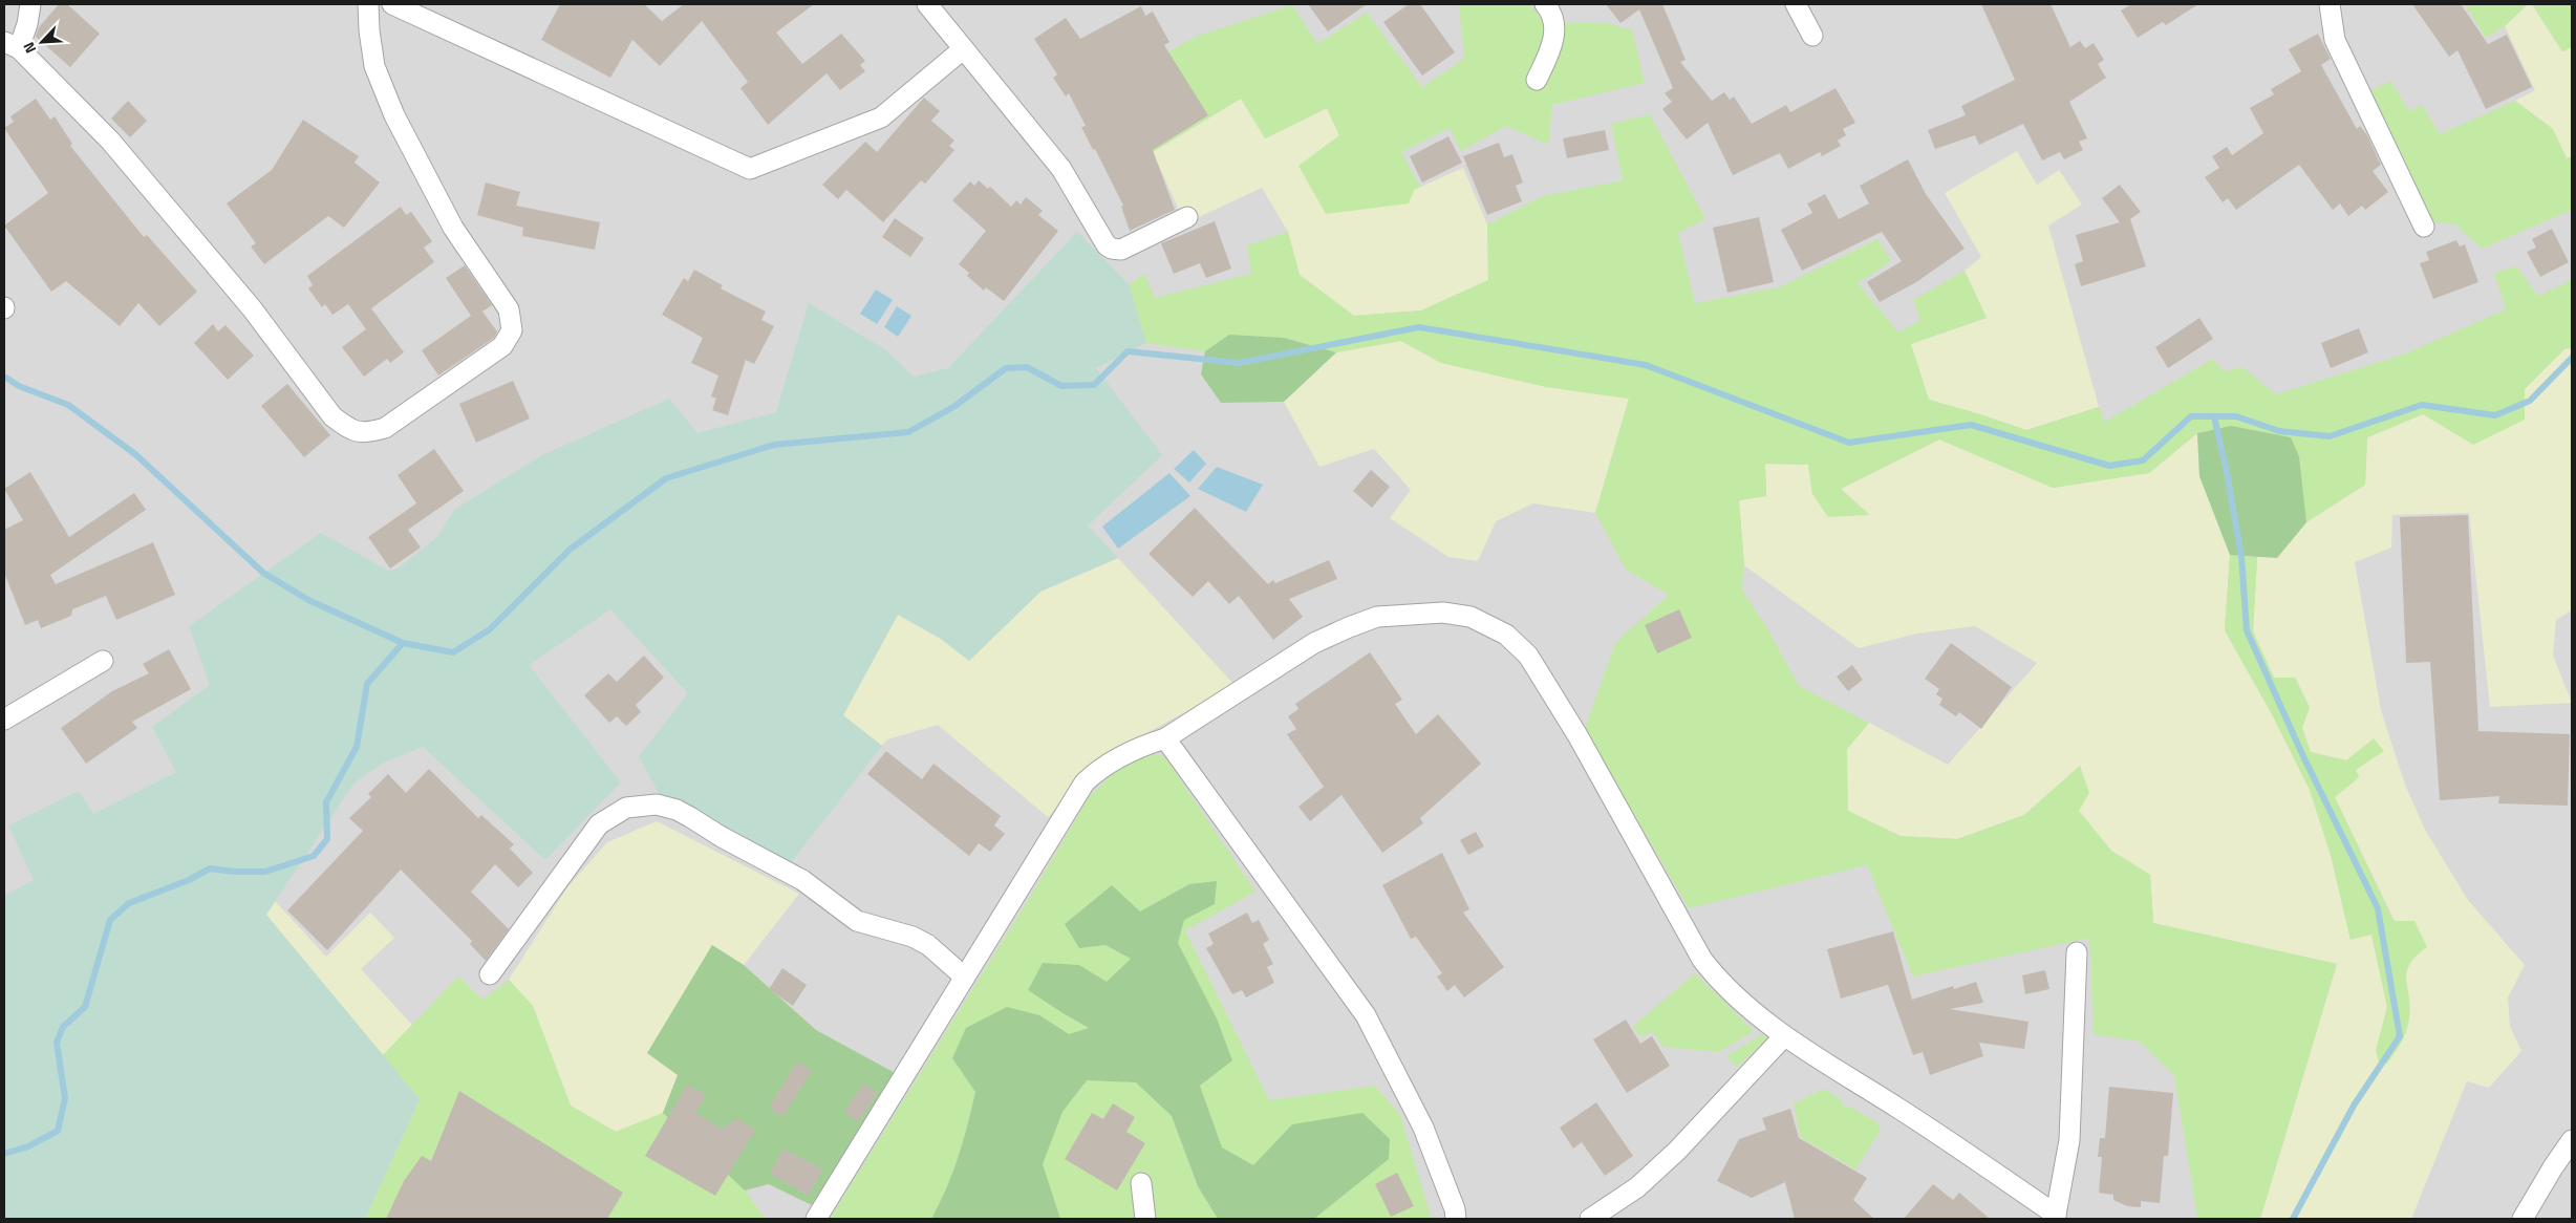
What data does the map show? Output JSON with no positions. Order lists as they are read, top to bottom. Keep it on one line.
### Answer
{"north":"bottom left"}
